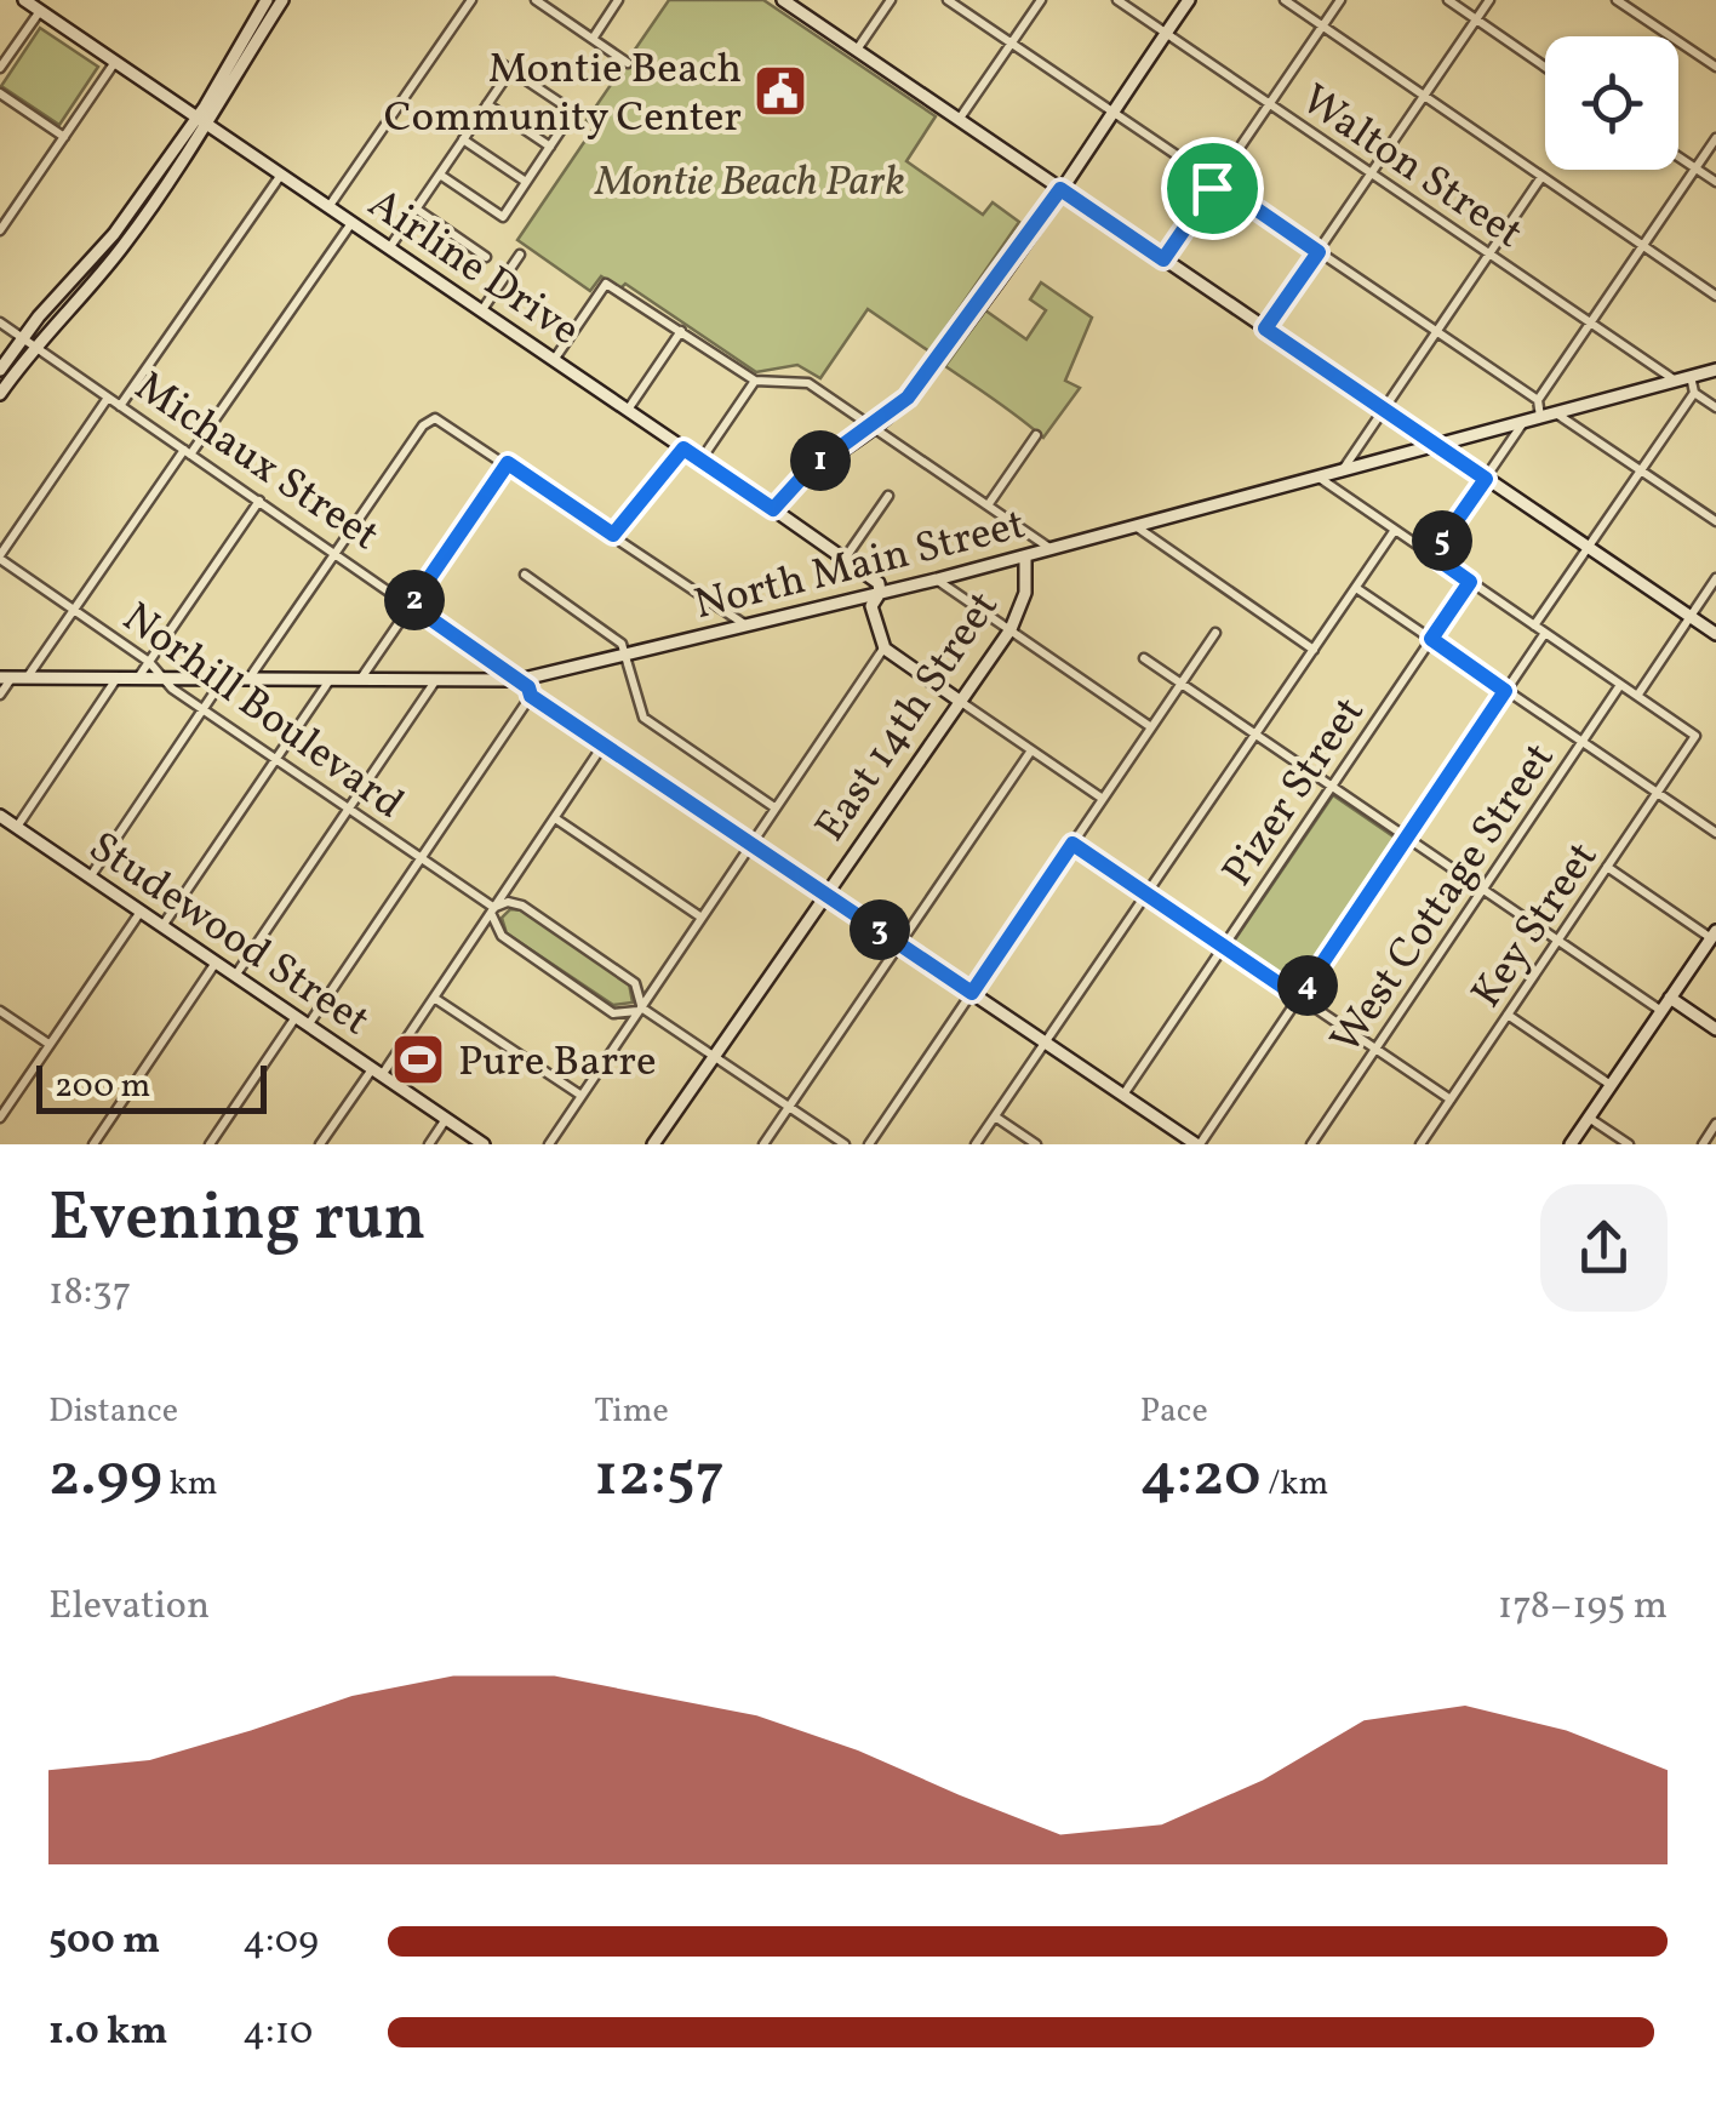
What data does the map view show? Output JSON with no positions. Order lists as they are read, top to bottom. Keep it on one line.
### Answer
{"streets":{"main road":["Airline Drive","Michaux Street","North Main Street","East 14th Street","Studewood Street"],"street":["Walton Street","Norhill Boulevard","Pizer Street","West Cottage Street","Key Street"]},"crossings":[["Walton Street","North Main Street"],["Airline Drive","North Main Street"],["Michaux Street","North Main Street"],["Michaux Street","East 14th Street"],["Michaux Street","Pizer Street"],["North Main Street","Norhill Boulevard"],["North Main Street","East 14th Street"],["Norhill Boulevard","East 14th Street"]],"parks":["Montie Beach Park"],"places":{"public building":["Montie Beach Community Center"],"sports":["Pure Barre"]},"scale_bar":"200 m","page":{"pins":["1","5","2","3","4"],"scale":"200 m","heading":["Evening run","18:37"],"stats":[["Distance","2.99 km"],["Time","12:57"],["Pace","4:20 /km"]],"chart":["Elevation","178–195 m"],"list":[{"name":"500 m","note":"4:09"},{"name":"1.0 km","note":"4:10"}]}}
